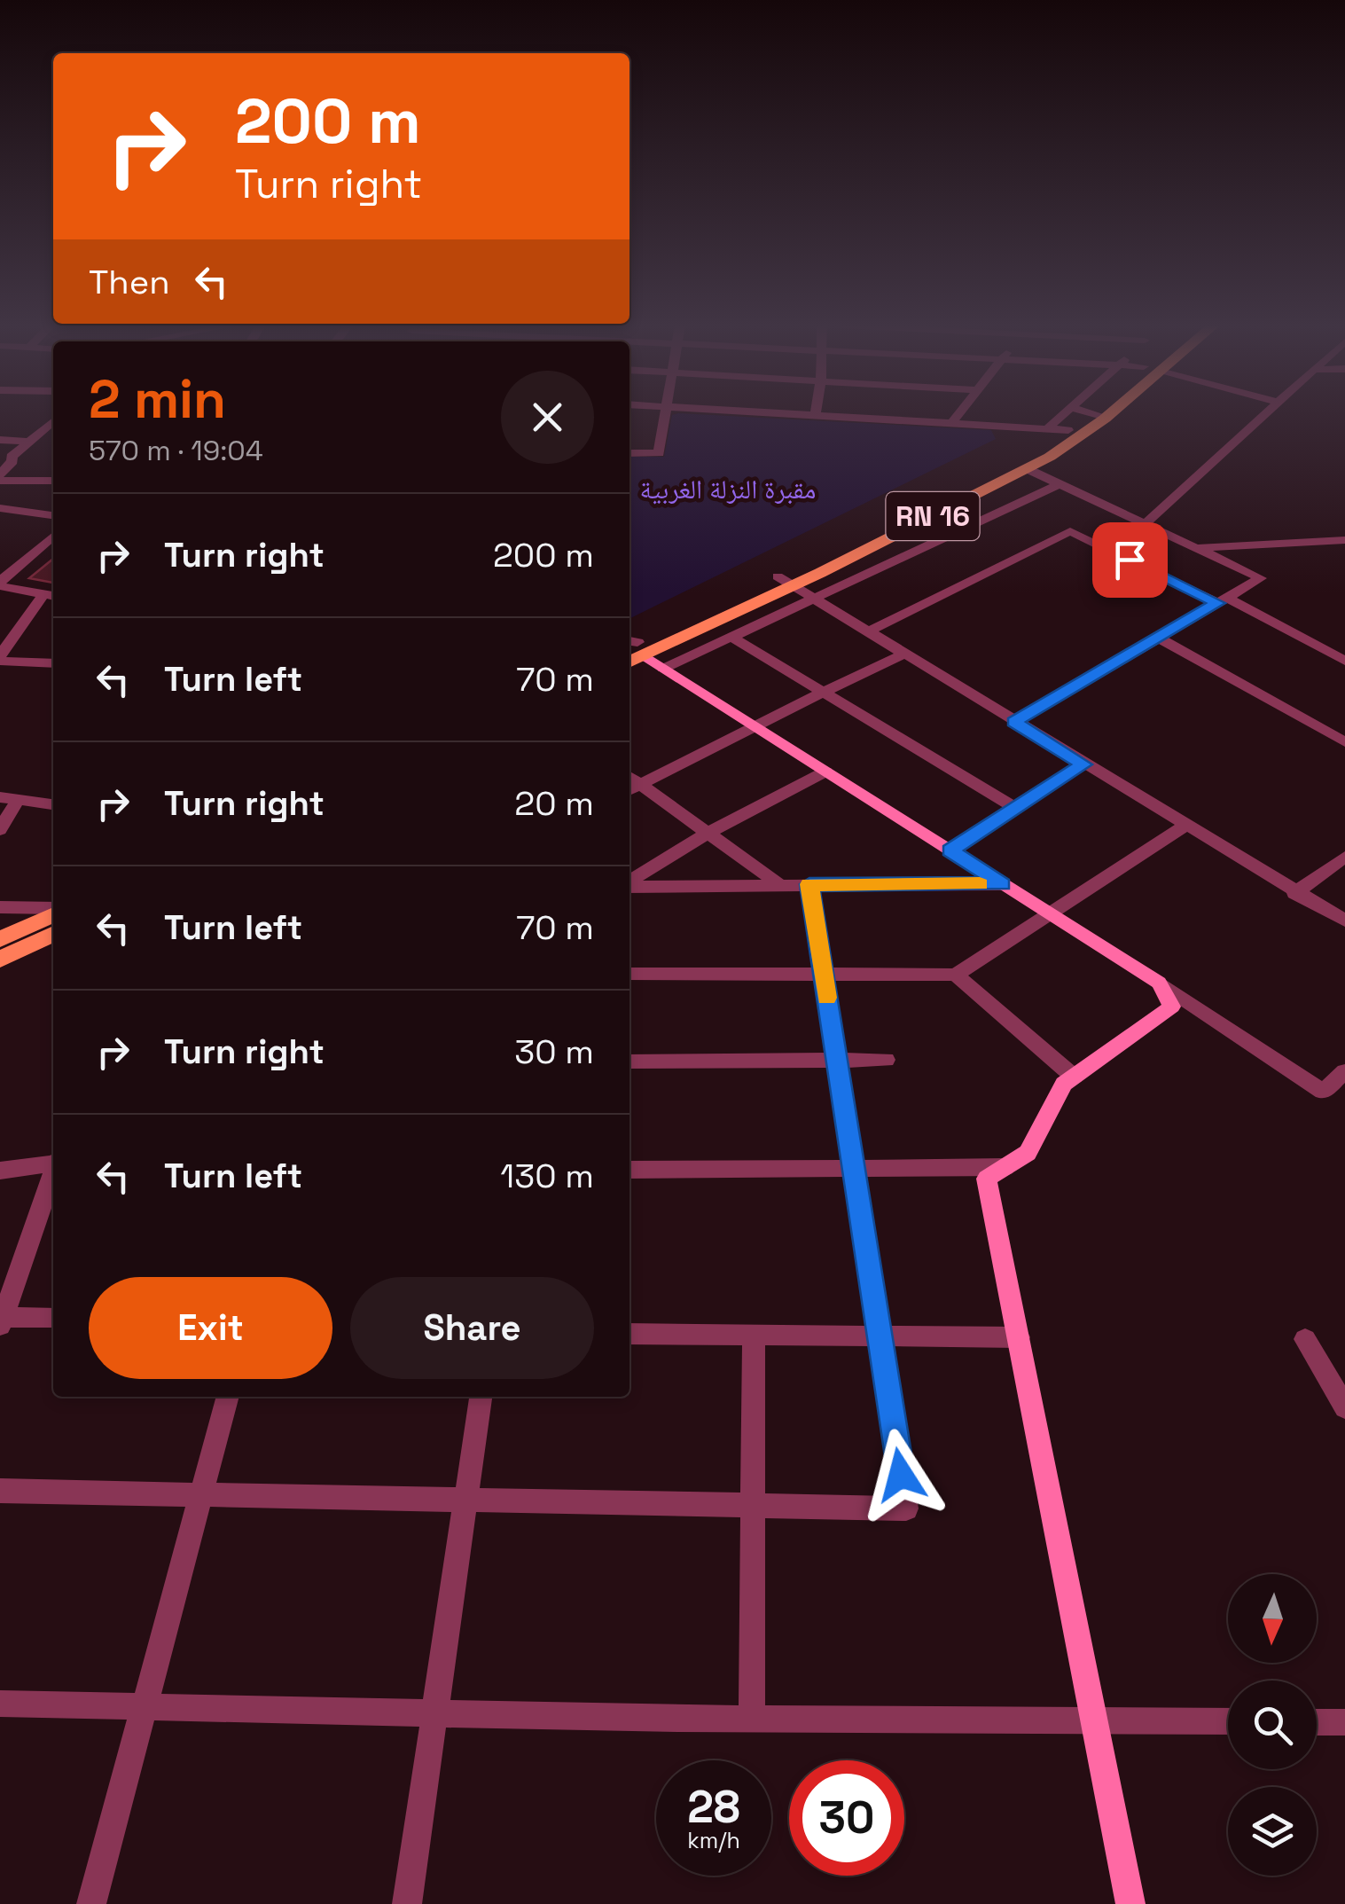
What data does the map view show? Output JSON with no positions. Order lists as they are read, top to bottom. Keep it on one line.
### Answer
{"streets":{"main road":["RN 16"]},"parks":["مقبرة النزلة الغربية"],"north":"bottom","page":{"turn":["200 m","Turn right"],"then":"Then","heading":["2 min","570 m · 19:04"],"list":[{"name":"Turn right","value":"200 m"},{"name":"Turn left","value":"70 m"},{"name":"Turn right","value":"20 m"},{"name":"Turn left","value":"70 m"},{"name":"Turn right","value":"30 m"},{"name":"Turn left","value":"130 m"}],"buttons":["Exit","Share"],"speed":"28 km/h","limit":"30"}}
